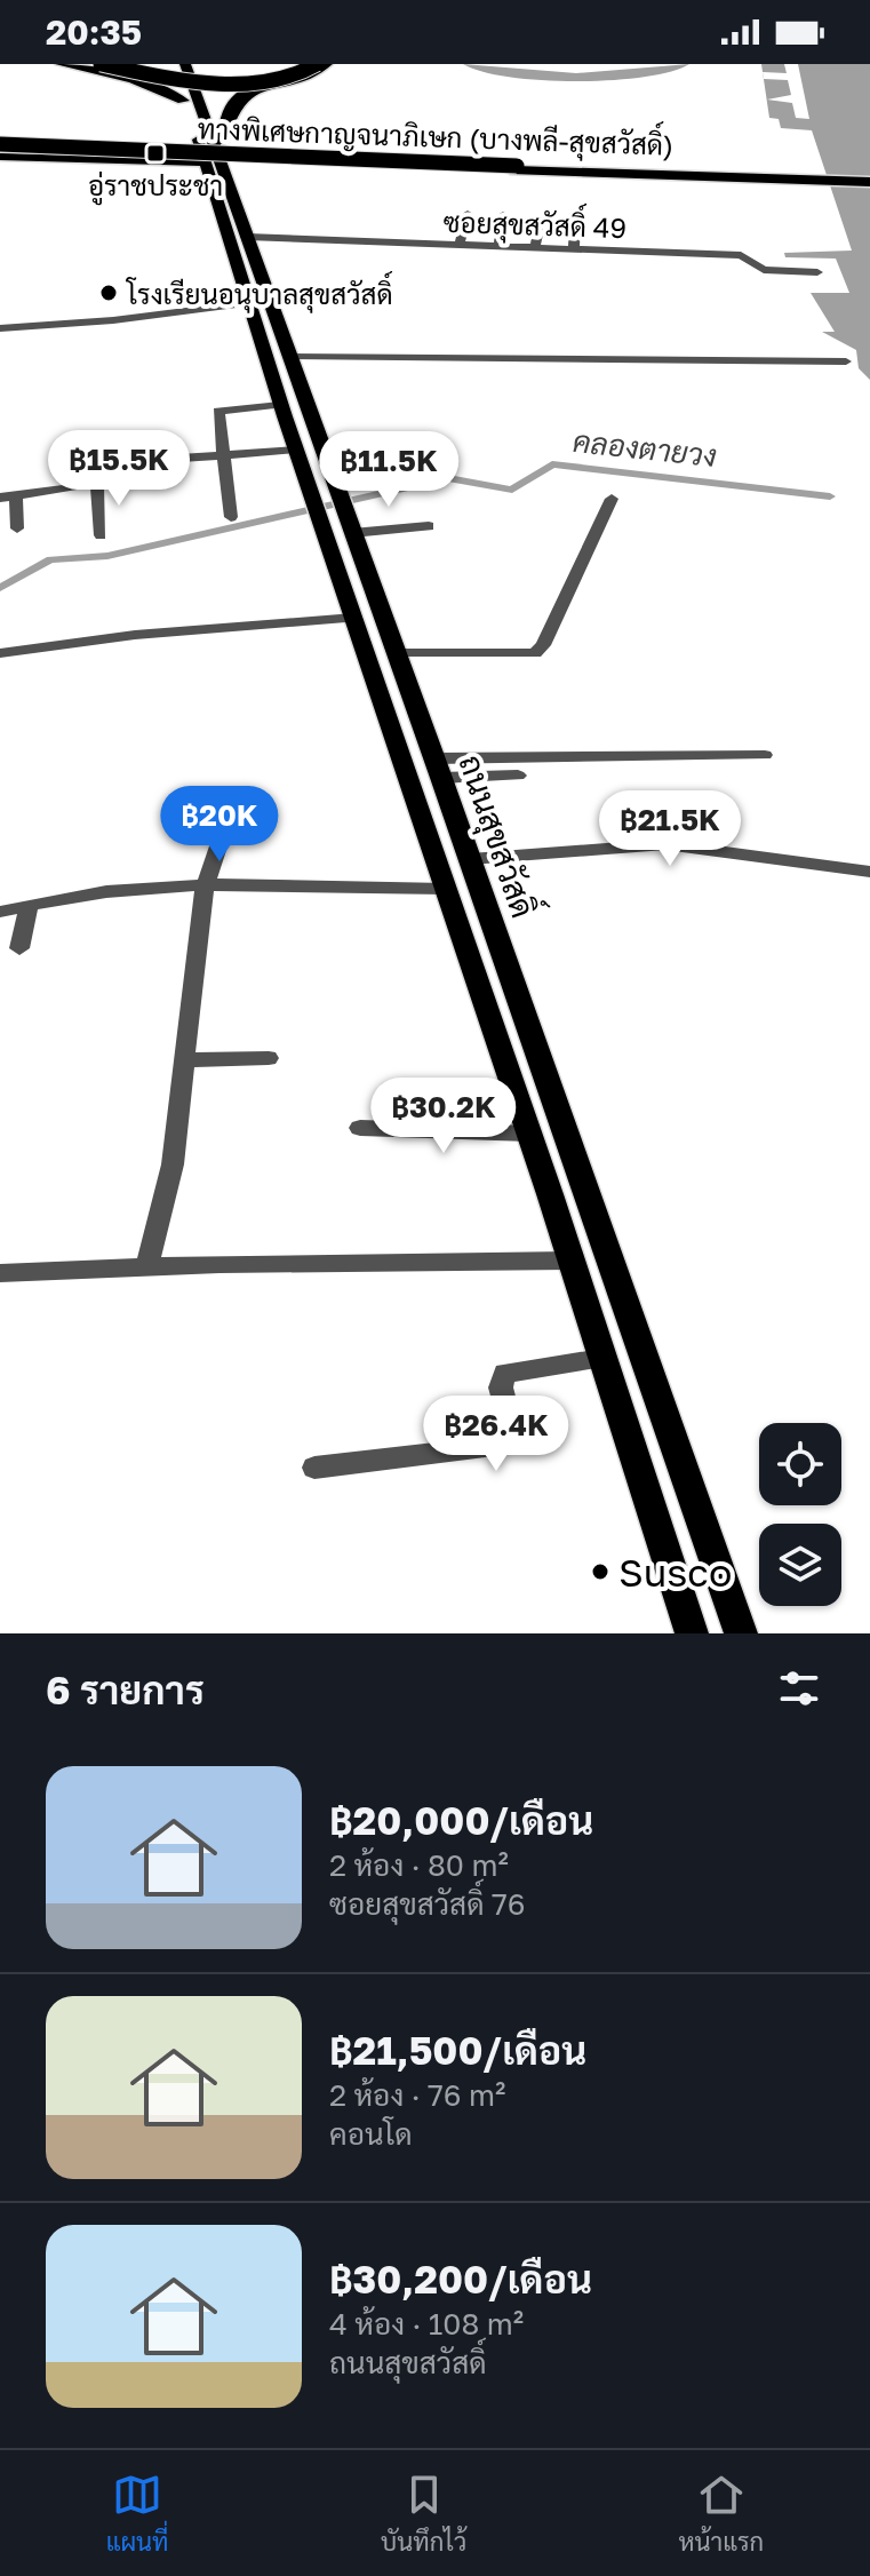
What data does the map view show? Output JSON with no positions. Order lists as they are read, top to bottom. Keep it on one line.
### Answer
{"streets":{"highway":["ทางพิเศษกาญจนาภิเษก (บางพลี-สุขสวัสดิ์)"],"main road":["ถนนสุขสวัสดิ์"],"street":["ซอยสุขสวัสดิ์ 49"]},"crossings":[["ซอยสุขสวัสดิ์ 49","ถนนสุขสวัสดิ์"]],"water":["คลองตายวง"],"places":{"transit":["อู่ราชประชา"],"other":["โรงเรียนอนุบาลสุขสวัสดิ์","Susco"]},"page":{"status":"20:35","price":["฿15.5K","฿11.5K","฿20K","฿21.5K","฿30.2K","฿26.4K"],"heading":"6 รายการ","list":[{"name":"฿20,000/เดือน","note":"2 ห้อง · 80 m² · ซอยสุขสวัสดิ์ 76"},{"name":"฿21,500/เดือน","note":"2 ห้อง · 76 m² · คอนโด"},{"name":"฿30,200/เดือน","note":"4 ห้อง · 108 m² · ถนนสุขสวัสดิ์"}],"tabs":["แผนที่","บันทึกไว้","หน้าแรก"]}}
